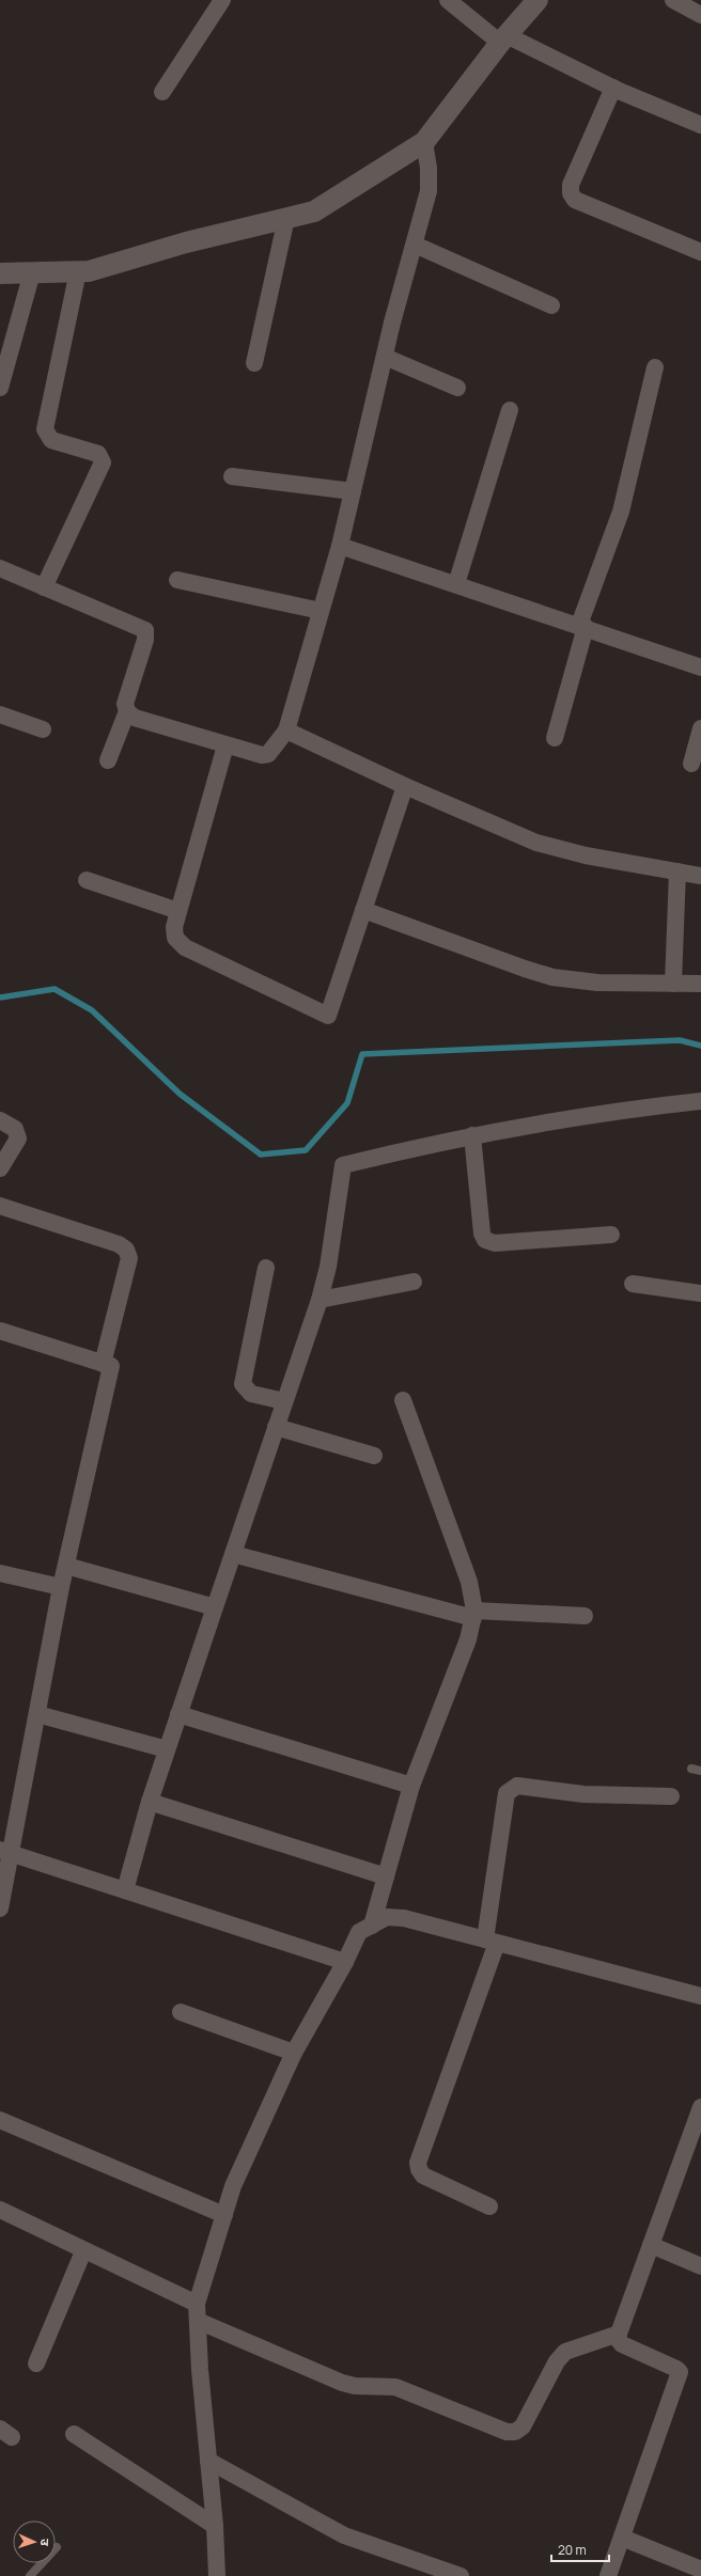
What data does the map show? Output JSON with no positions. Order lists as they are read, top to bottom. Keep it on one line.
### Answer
{"scale_bar":"20 m","north":"right"}
